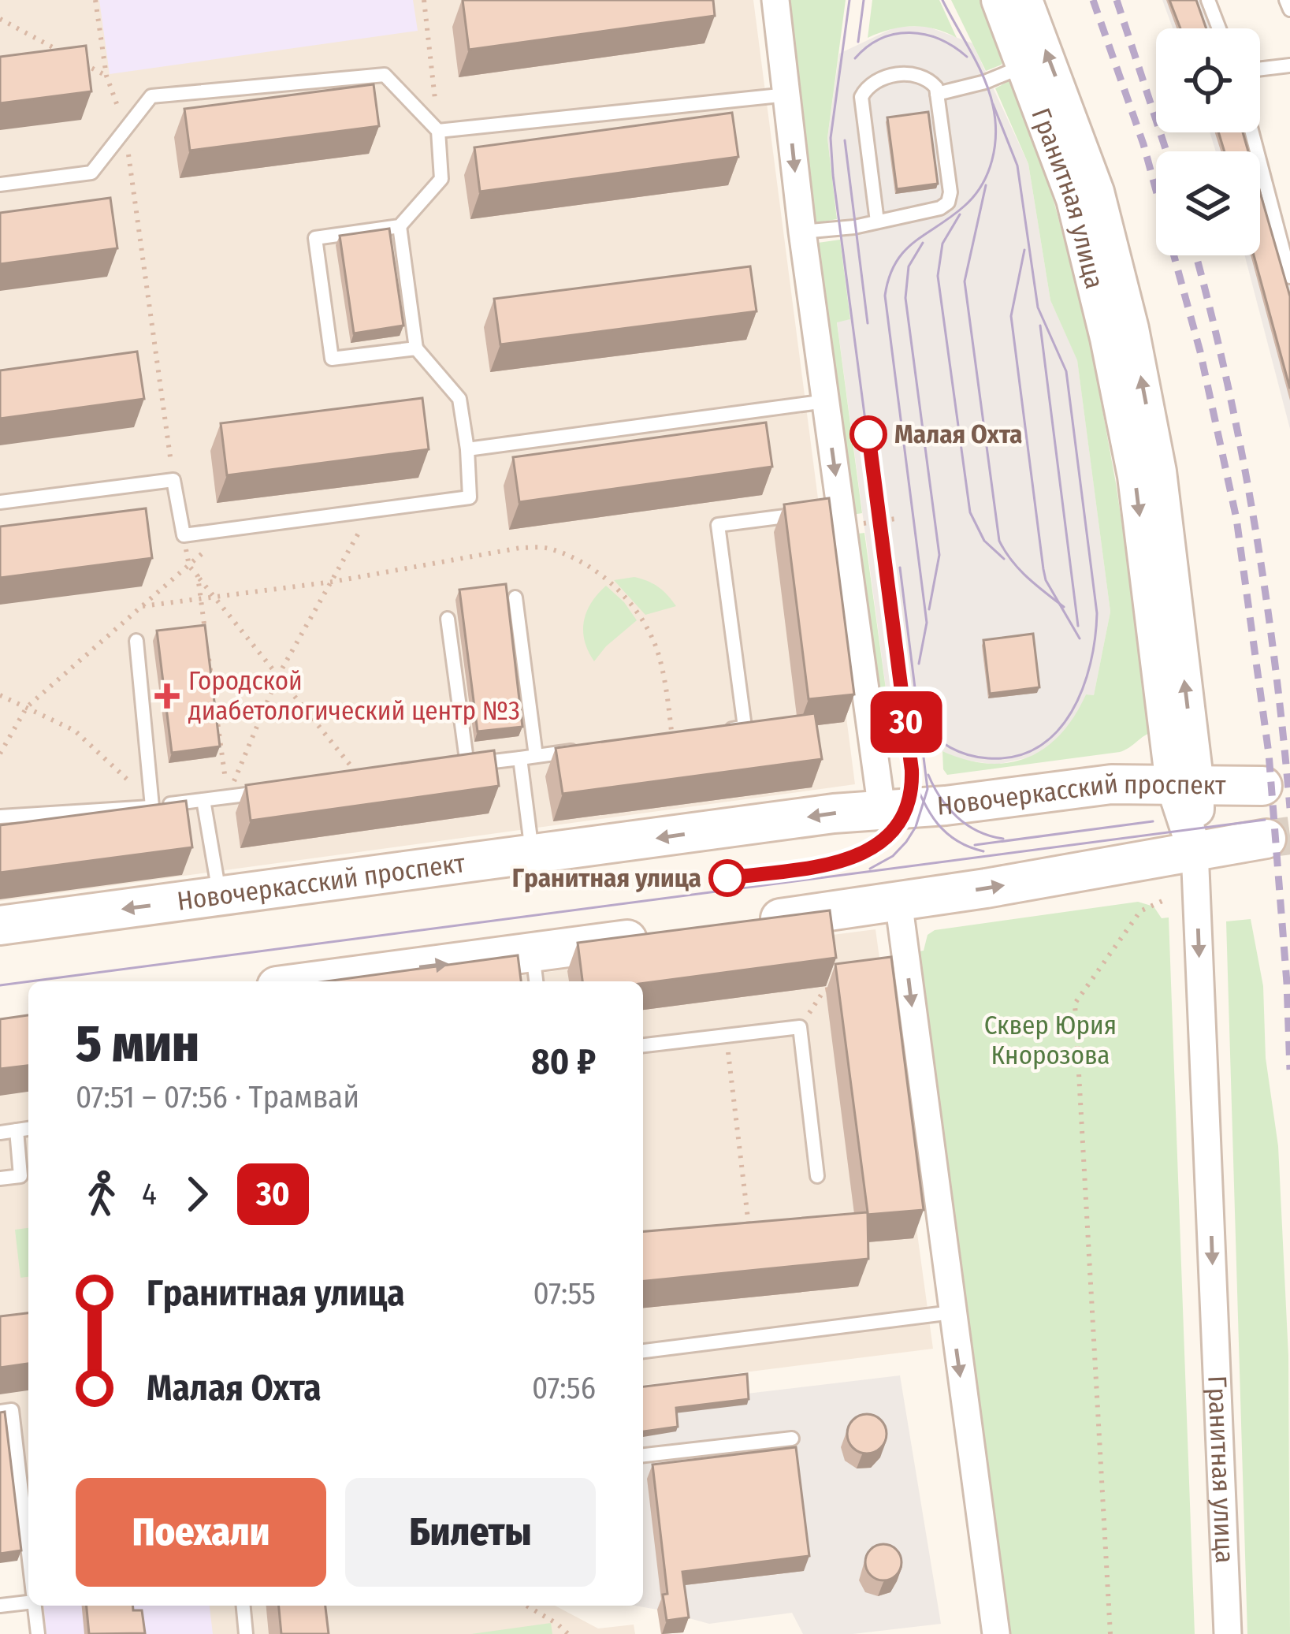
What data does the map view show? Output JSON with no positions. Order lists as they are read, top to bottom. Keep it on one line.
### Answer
{"streets":{"main road":["Новочеркасский проспект"],"street":["Гранитная улица"]},"crossings":[["Гранитная улица","Новочеркасский проспект"]],"parks":["Сквер Юрия Кнорозова"],"places":{"other":["Малая Охта","Гранитная улица"],"health":["Городской диабетологический центр №3"]},"lines":["tram line 30"],"page":{"on_map":"30","heading":["5 мин","07:51 – 07:56 · Трамвай","80 ₽"],"legs":["4","30"],"list":[{"name":"Гранитная улица","value":"07:55"},{"name":"Малая Охта","value":"07:56"}],"buttons":["Поехали","Билеты"]}}
